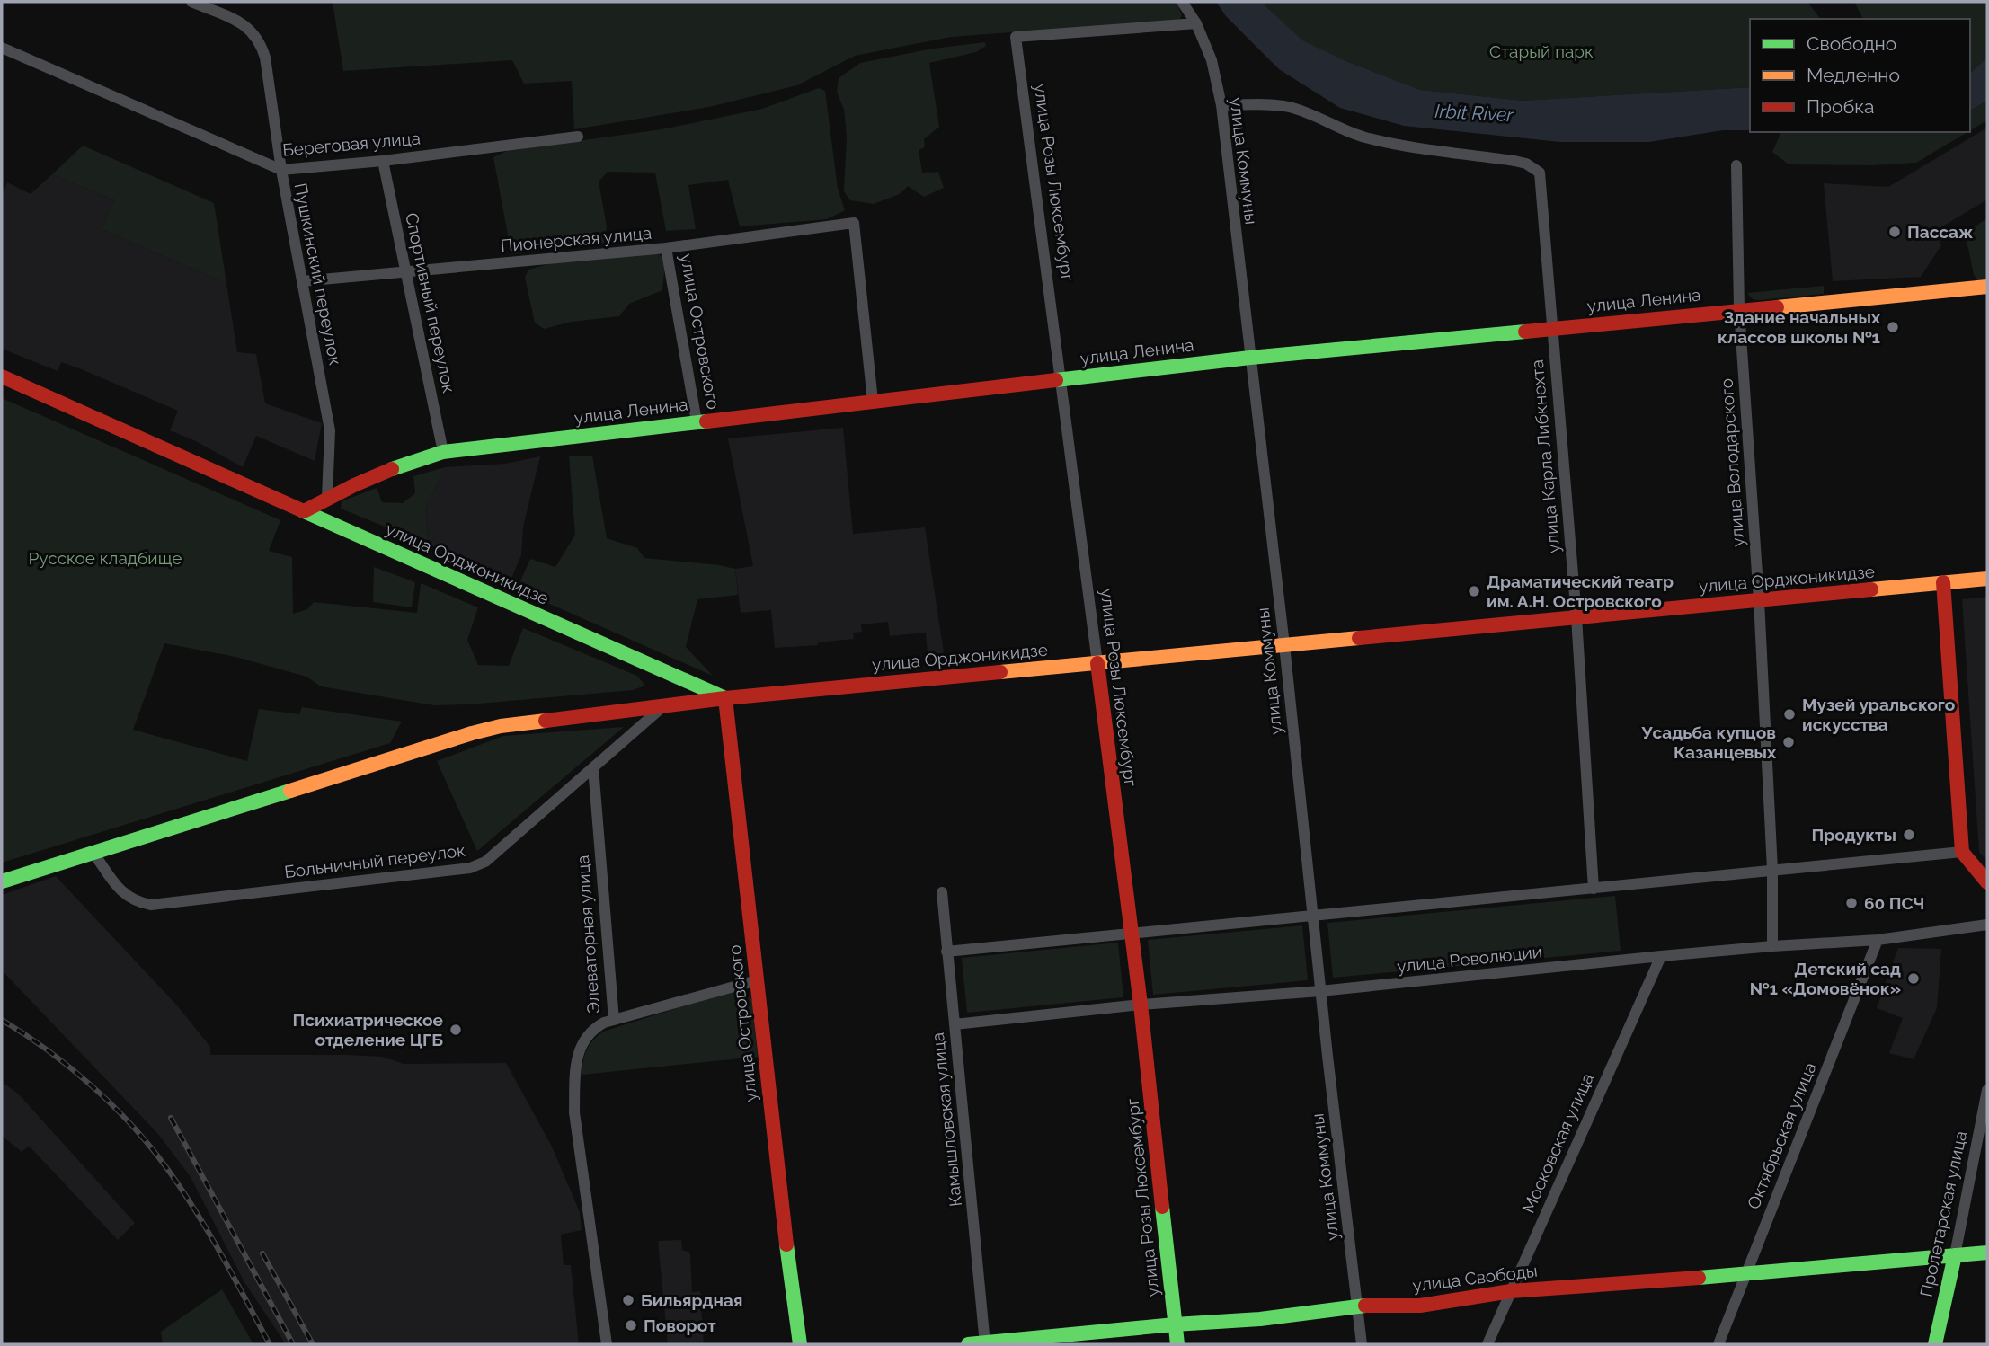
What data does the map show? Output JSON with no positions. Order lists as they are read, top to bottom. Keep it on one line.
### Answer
{"streets":{"main road":["улица Розы Люксембург","улица Ленина","улица Островского","улица Орджоникидзе","Пролетарская улица","улица Свободы"],"street":["Береговая улица","улица Коммуны","Пионерская улица","Пушкинский переулок","Спортивный переулок","улица Карла Либкнехта","улица Володарского","Больничный переулок","Элеваторная улица","улица Революции","Камышловская улица","Октябрьская улица","Московская улица"]},"crossings":[["Береговая улица","Пушкинский переулок"],["Береговая улица","Спортивный переулок"],["улица Коммуны","улица Розы Люксембург"],["улица Коммуны","улица Ленина"],["улица Коммуны","улица Карла Либкнехта"],["улица Коммуны","улица Орджоникидзе"],["улица Коммуны","улица Революции"],["улица Коммуны","улица Свободы"],["улица Розы Люксембург","улица Ленина"],["улица Розы Люксембург","улица Орджоникидзе"],["улица Розы Люксембург","улица Революции"],["улица Розы Люксембург","улица Свободы"],["Пионерская улица","Пушкинский переулок"],["Пионерская улица","улица Ленина"],["Пионерская улица","Спортивный переулок"],["Пионерская улица","улица Островского"],["Пушкинский переулок","улица Ленина"],["улица Ленина","Спортивный переулок"],["улица Ленина","улица Островского"],["улица Ленина","улица Карла Либкнехта"],["улица Ленина","улица Володарского"],["улица Ленина","улица Орджоникидзе"],["улица Островского","улица Орджоникидзе"],["улица Карла Либкнехта","улица Орджоникидзе"],["улица Володарского","улица Орджоникидзе"],["улица Володарского","улица Революции"],["Больничный переулок","Элеваторная улица"],["улица Революции","Камышловская улица"],["улица Революции","Октябрьская улица"],["улица Революции","Московская улица"],["Камышловская улица","улица Свободы"],["Октябрьская улица","улица Свободы"],["Московская улица","улица Свободы"],["Пролетарская улица","улица Свободы"]],"water":["Irbit River"],"parks":["Старый парк","Русское кладбище"],"places":["Пассаж","Здание начальных классов школы №1","Драматический театр им. А.Н. Островского","Музей уральского искусства","Усадьба купцов Казанцевых","Продукты","60 ПСЧ","Детский сад №1 «Домовёнок»","Психиатрическое отделение ЦГБ","Бильярдная","Поворот"],"legend":["Свободно","Медленно","Пробка"]}
